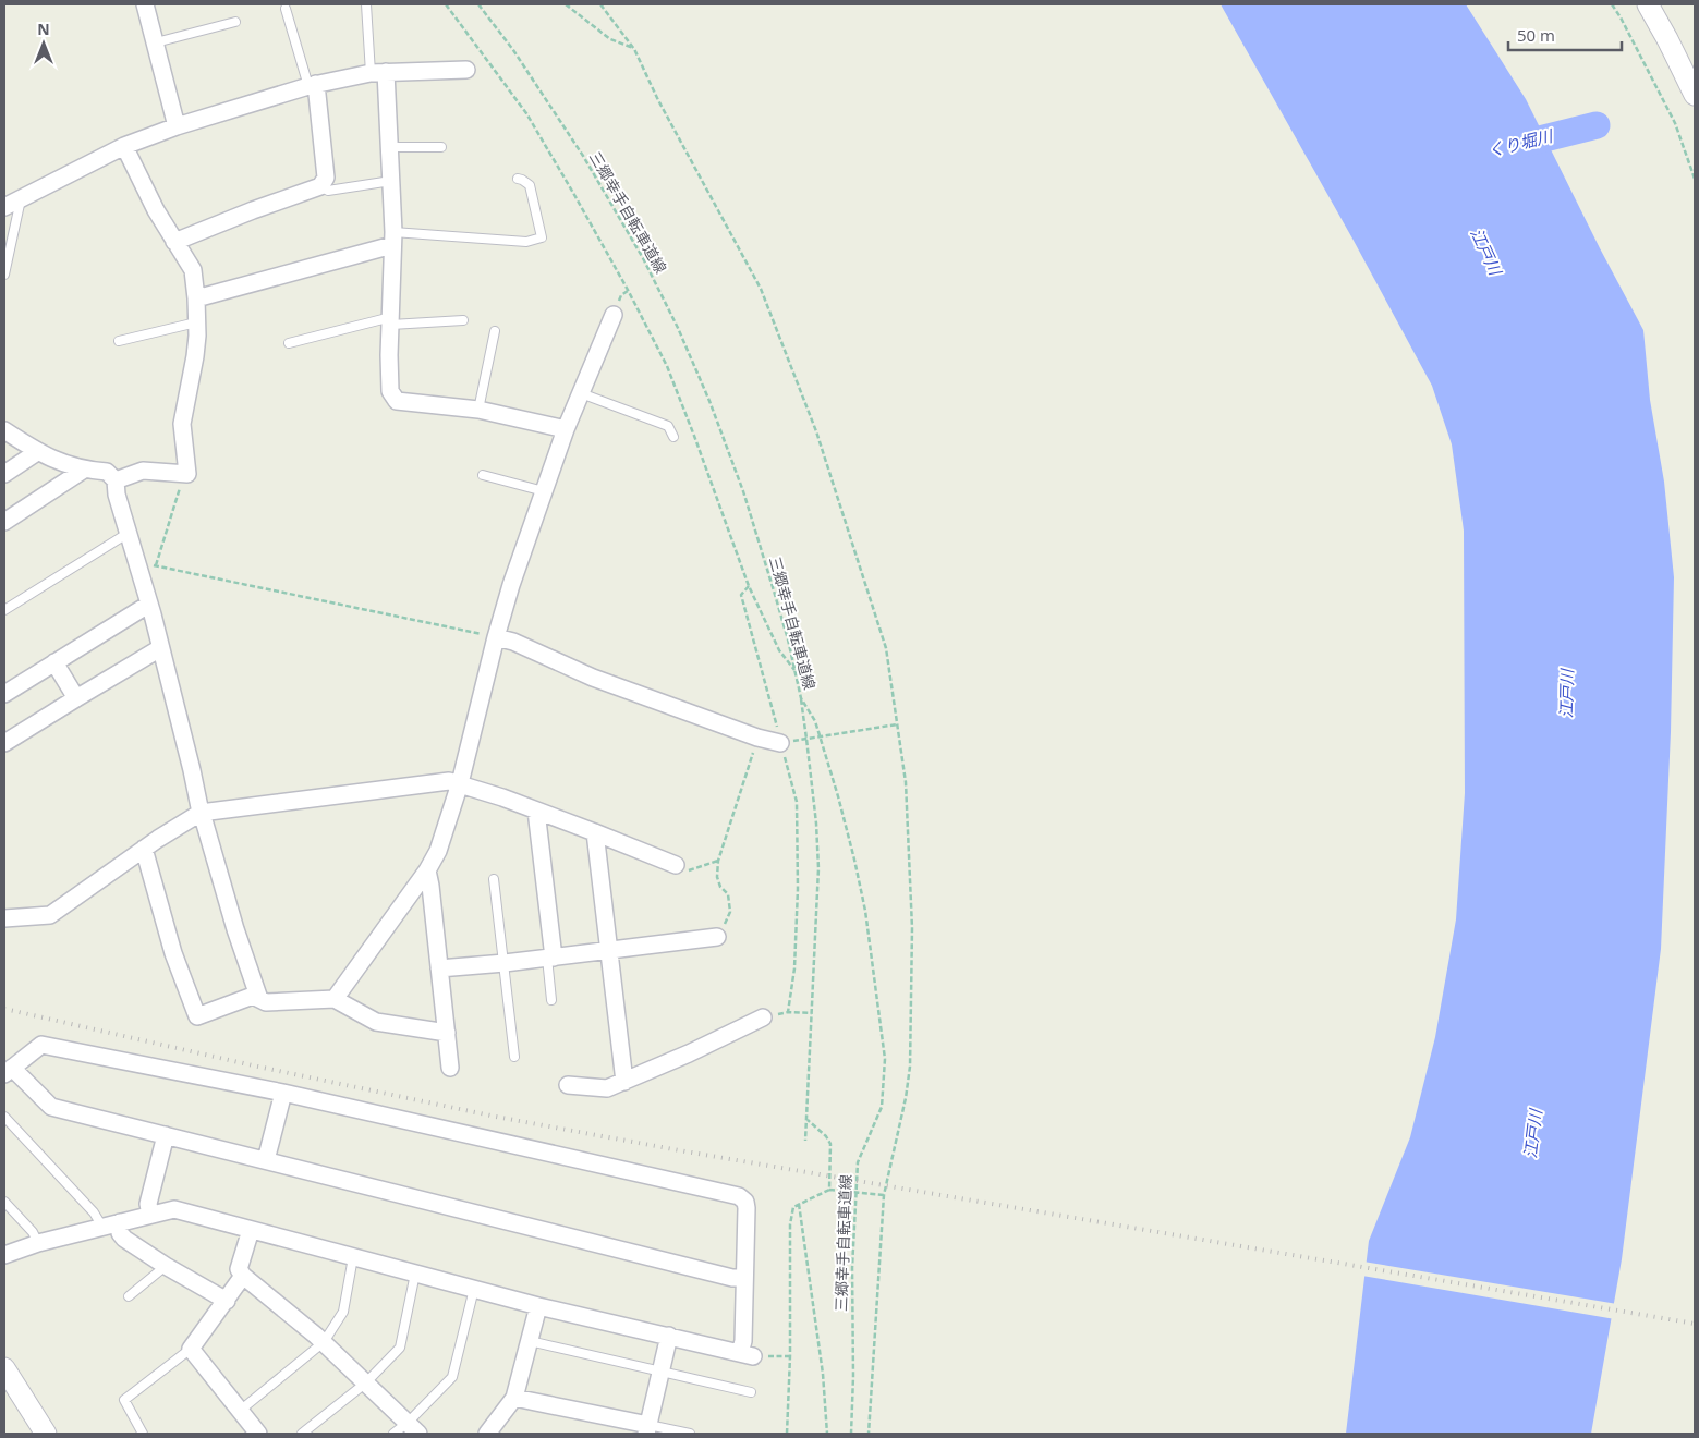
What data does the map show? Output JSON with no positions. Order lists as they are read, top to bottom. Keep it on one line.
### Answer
{"streets":{"path":["三郷幸手自転車道線"]},"water":["くり堀川","江戸川"],"scale_bar":"50 m","north":"top"}
